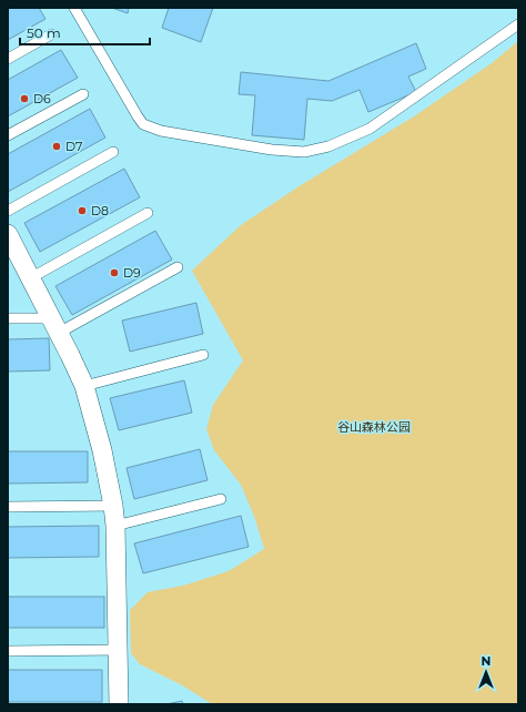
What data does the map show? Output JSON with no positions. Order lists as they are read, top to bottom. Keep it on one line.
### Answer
{"parks":["谷山森林公园"],"places":["D6","D7","D8","D9"],"scale_bar":"50 m","north":"top"}
